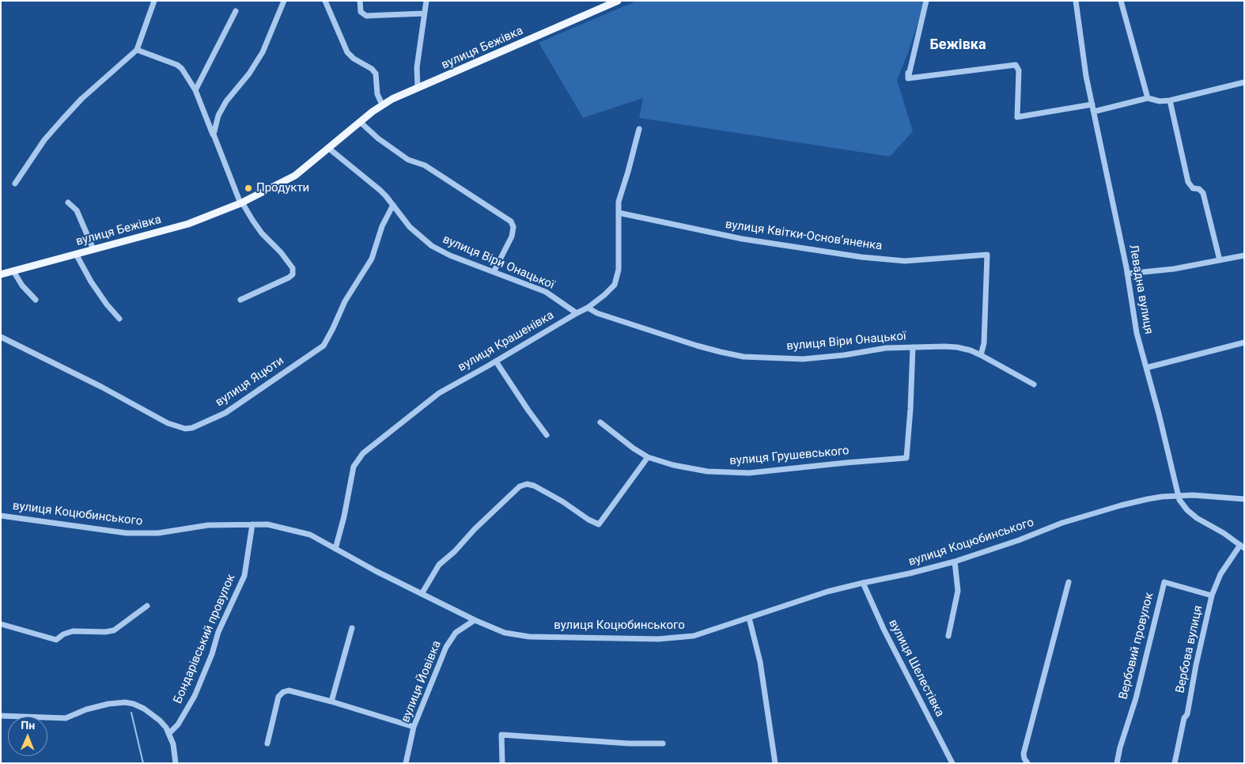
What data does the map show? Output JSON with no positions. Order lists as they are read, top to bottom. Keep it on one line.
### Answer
{"streets":{"main road":["вулиця Бежівка"],"street":["вулиця Квітки-Основʼяненка","вулиця Віри Онацької","Левадна вулиця","вулиця Крашенівка","вулиця Яцюти","вулиця Грушевського","вулиця Коцюбинського","Бондарівський провулок","Вербовий провулок","Вербова вулиця","вулиця Шелестівка","вулиця Йовівка"]},"crossings":[["вулиця Бежівка","вулиця Віри Онацької"],["вулиця Квітки-Основʼяненка","вулиця Віри Онацької"],["вулиця Квітки-Основʼяненка","вулиця Крашенівка"],["вулиця Віри Онацької","вулиця Крашенівка"],["вулиця Віри Онацької","вулиця Яцюти"],["вулиця Віри Онацької","вулиця Грушевського"],["Левадна вулиця","вулиця Коцюбинського"],["Левадна вулиця","Вербова вулиця"],["вулиця Крашенівка","вулиця Коцюбинського"],["вулиця Коцюбинського","Бондарівський провулок"],["вулиця Коцюбинського","вулиця Шелестівка"],["вулиця Коцюбинського","вулиця Йовівка"],["Вербовий провулок","Вербова вулиця"]],"districts":["Бежівка"],"places":["Продукти"],"north":"top"}
